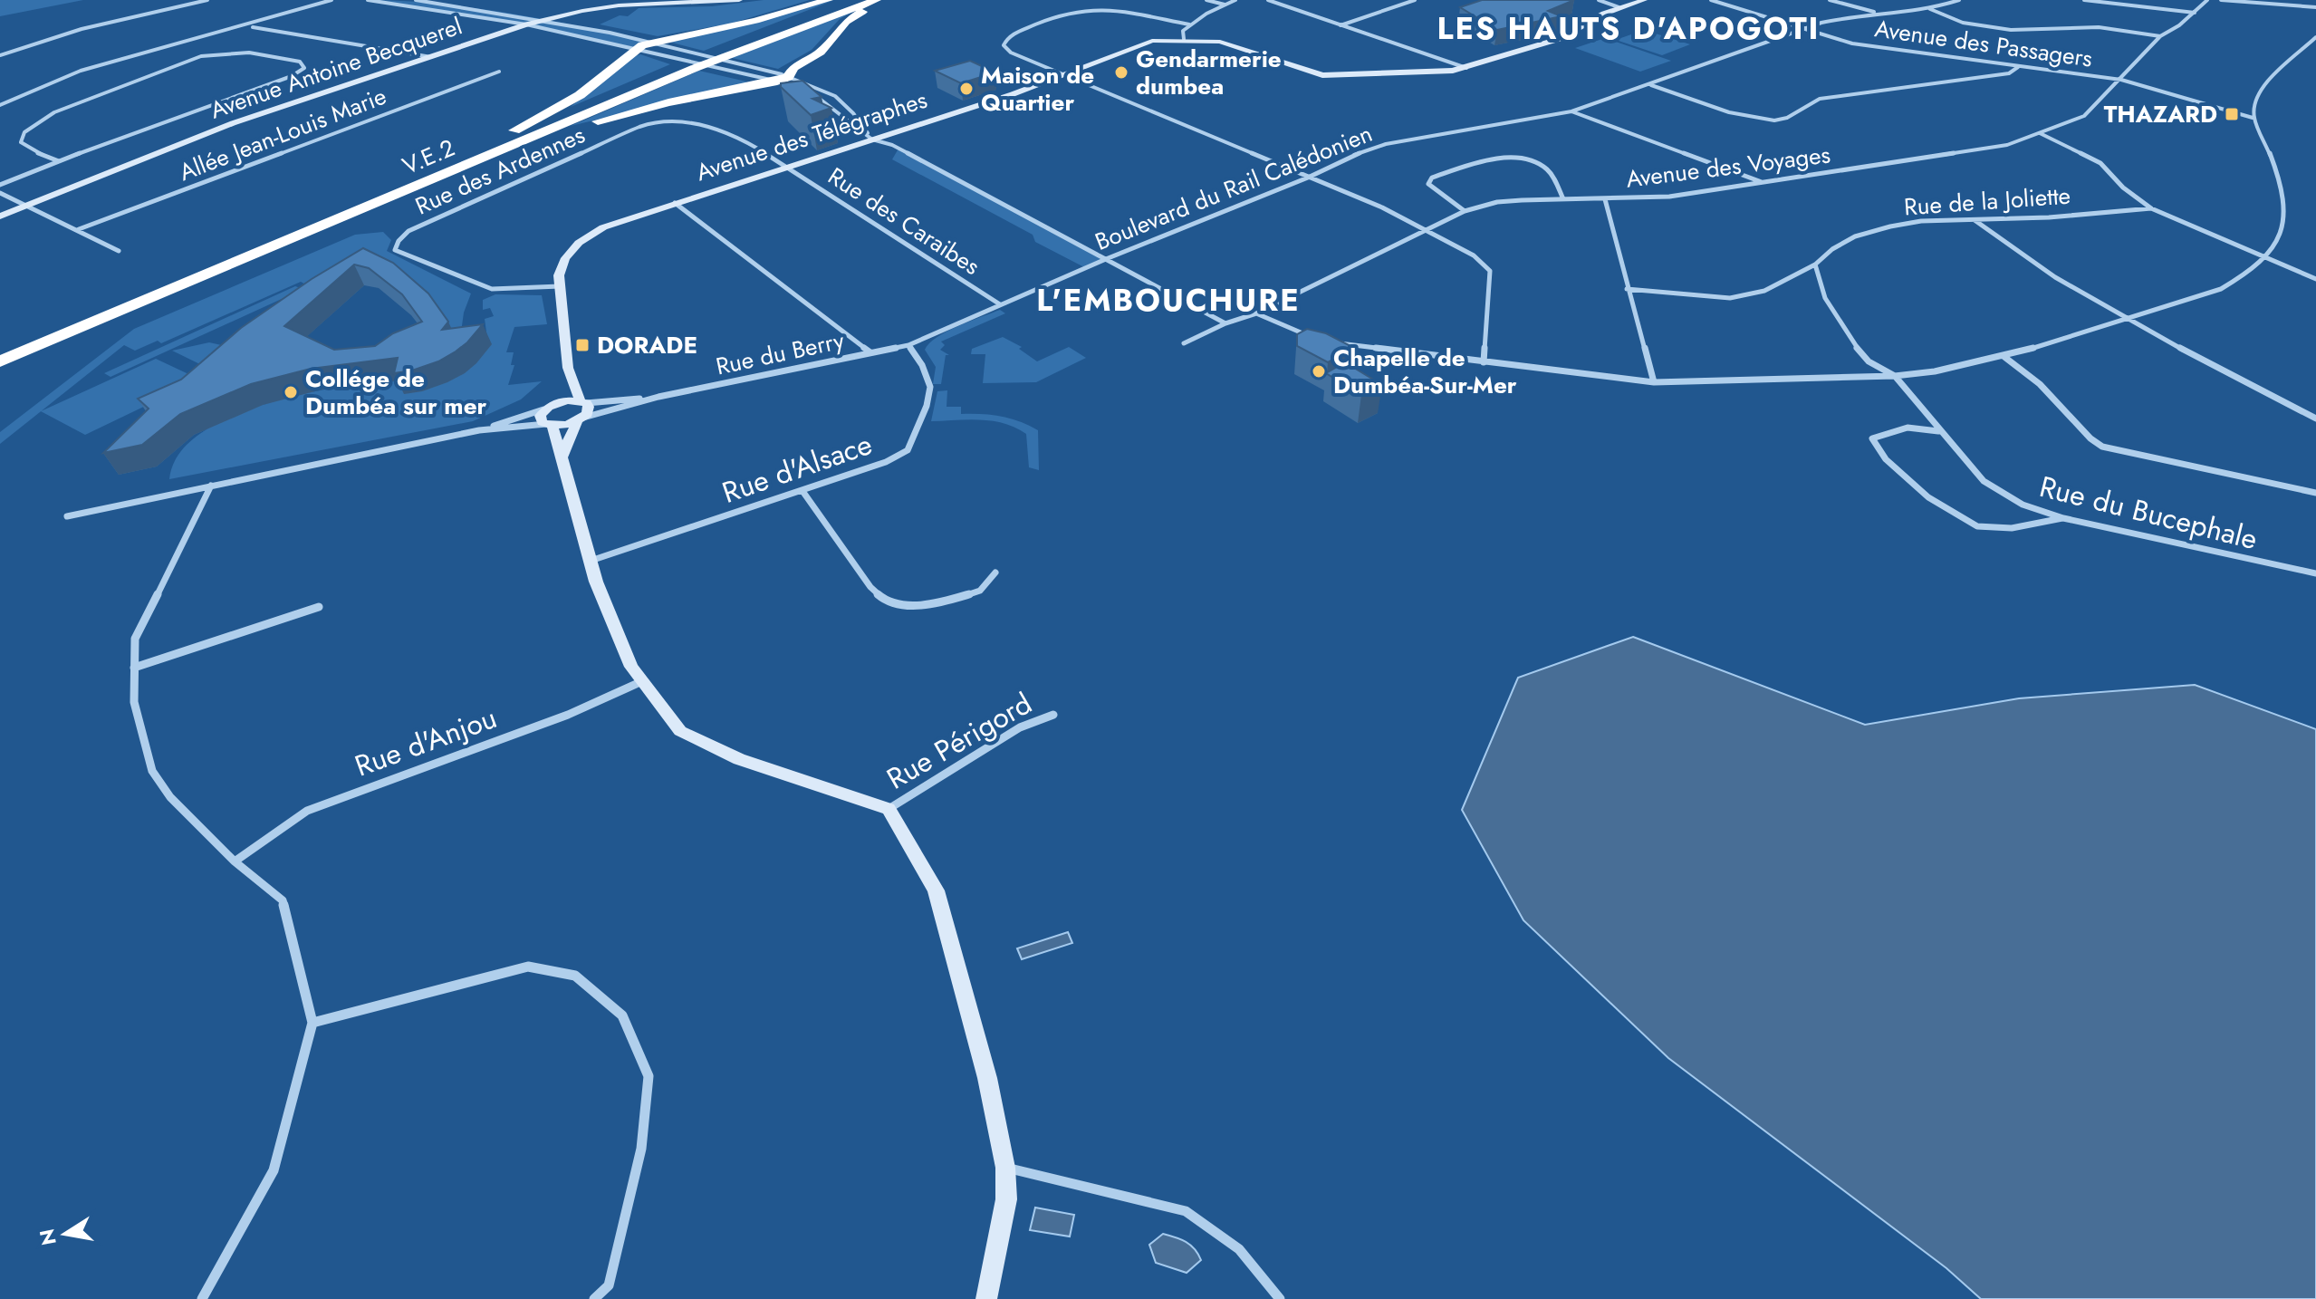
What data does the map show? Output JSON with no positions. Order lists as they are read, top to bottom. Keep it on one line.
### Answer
{"streets":{"highway":["V.E.2"],"street":["Avenue des Passagers","Avenue Antoine Becquerel","Allée Jean-Louis Marie","Avenue des Télégraphes","Avenue des Voyages","Rue des Ardennes","Boulevard du Rail Calédonien","Rue de la Joliette","Rue des Caraibes","Rue du Berry","Rue d'Alsace","Rue du Bucephale","Rue Périgord","Rue d'Anjou"]},"crossings":[["Avenue des Passagers","Avenue des Voyages"],["Avenue des Passagers","Boulevard du Rail Calédonien"],["Avenue des Télégraphes","Rue des Ardennes"],["Avenue des Télégraphes","Rue des Caraibes"],["Avenue des Télégraphes","Rue du Berry"],["Rue des Ardennes","Rue des Caraibes"],["Boulevard du Rail Calédonien","Rue des Caraibes"],["Boulevard du Rail Calédonien","Rue du Berry"],["Boulevard du Rail Calédonien","Rue d'Alsace"],["Rue de la Joliette","Rue du Bucephale"],["Rue du Berry","Rue d'Alsace"]],"districts":["LES HAUTS D'APOGOTI","L'EMBOUCHURE"],"places":{"other":["Gendarmerie dumbea","Maison de Quartier","Chapelle de Dumbéa-Sur-Mer","Collége de Dumbéa sur mer"],"transit":["THAZARD","DORADE"]},"north":"left"}
